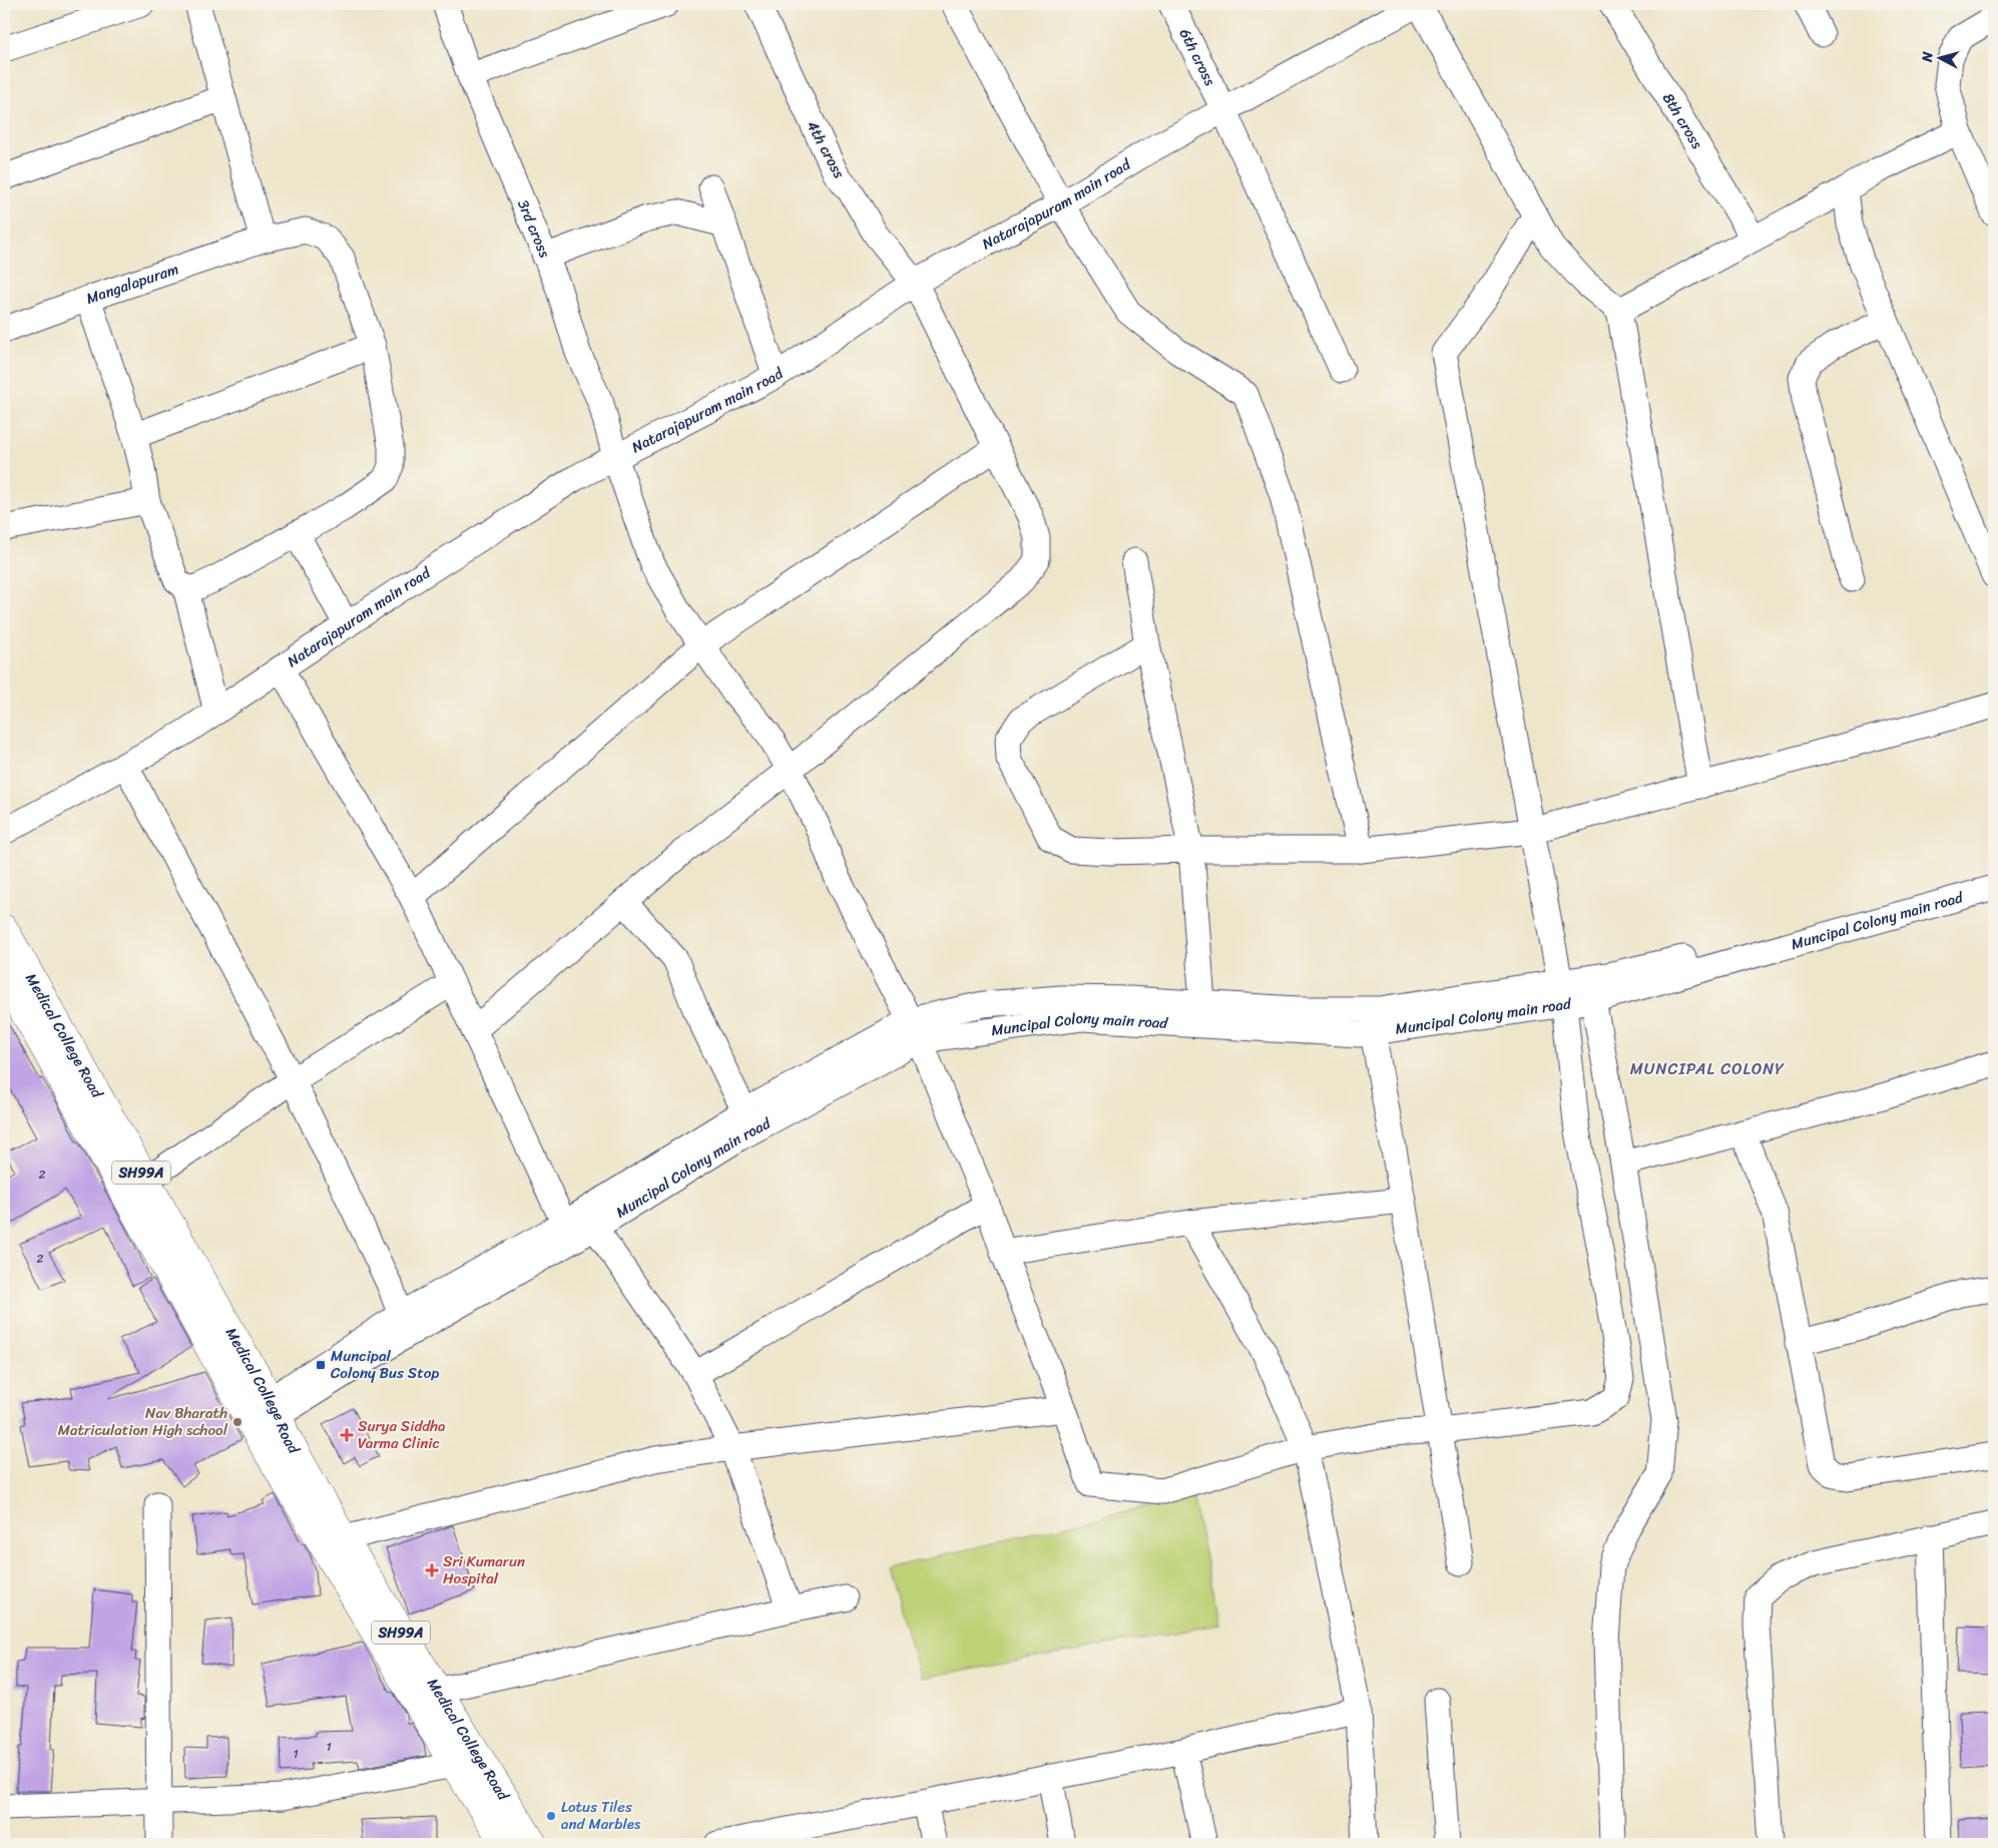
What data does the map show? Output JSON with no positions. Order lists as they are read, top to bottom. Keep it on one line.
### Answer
{"streets":{"main road":["Medical College Road","SH99A"],"street":["6th cross","8th cross","4th cross","Natarajapuram main road","3rd cross","Mangalapuram","Muncipal Colony main road"]},"crossings":[["6th cross","Natarajapuram main road"],["4th cross","Natarajapuram main road"],["4th cross","3rd cross"],["Natarajapuram main road","3rd cross"],["3rd cross","Muncipal Colony main road"],["Muncipal Colony main road","Medical College Road"]],"districts":["MUNCIPAL COLONY"],"places":{"transit":["Muncipal Colony Bus Stop"],"other":["Nav Bharath Matriculation High school","Lotus Tiles and Marbles"],"health":["Surya Siddha Varma Clinic","Sri Kumarun Hospital"]},"house_numbers":["2","2","1","1"],"north":"left"}
